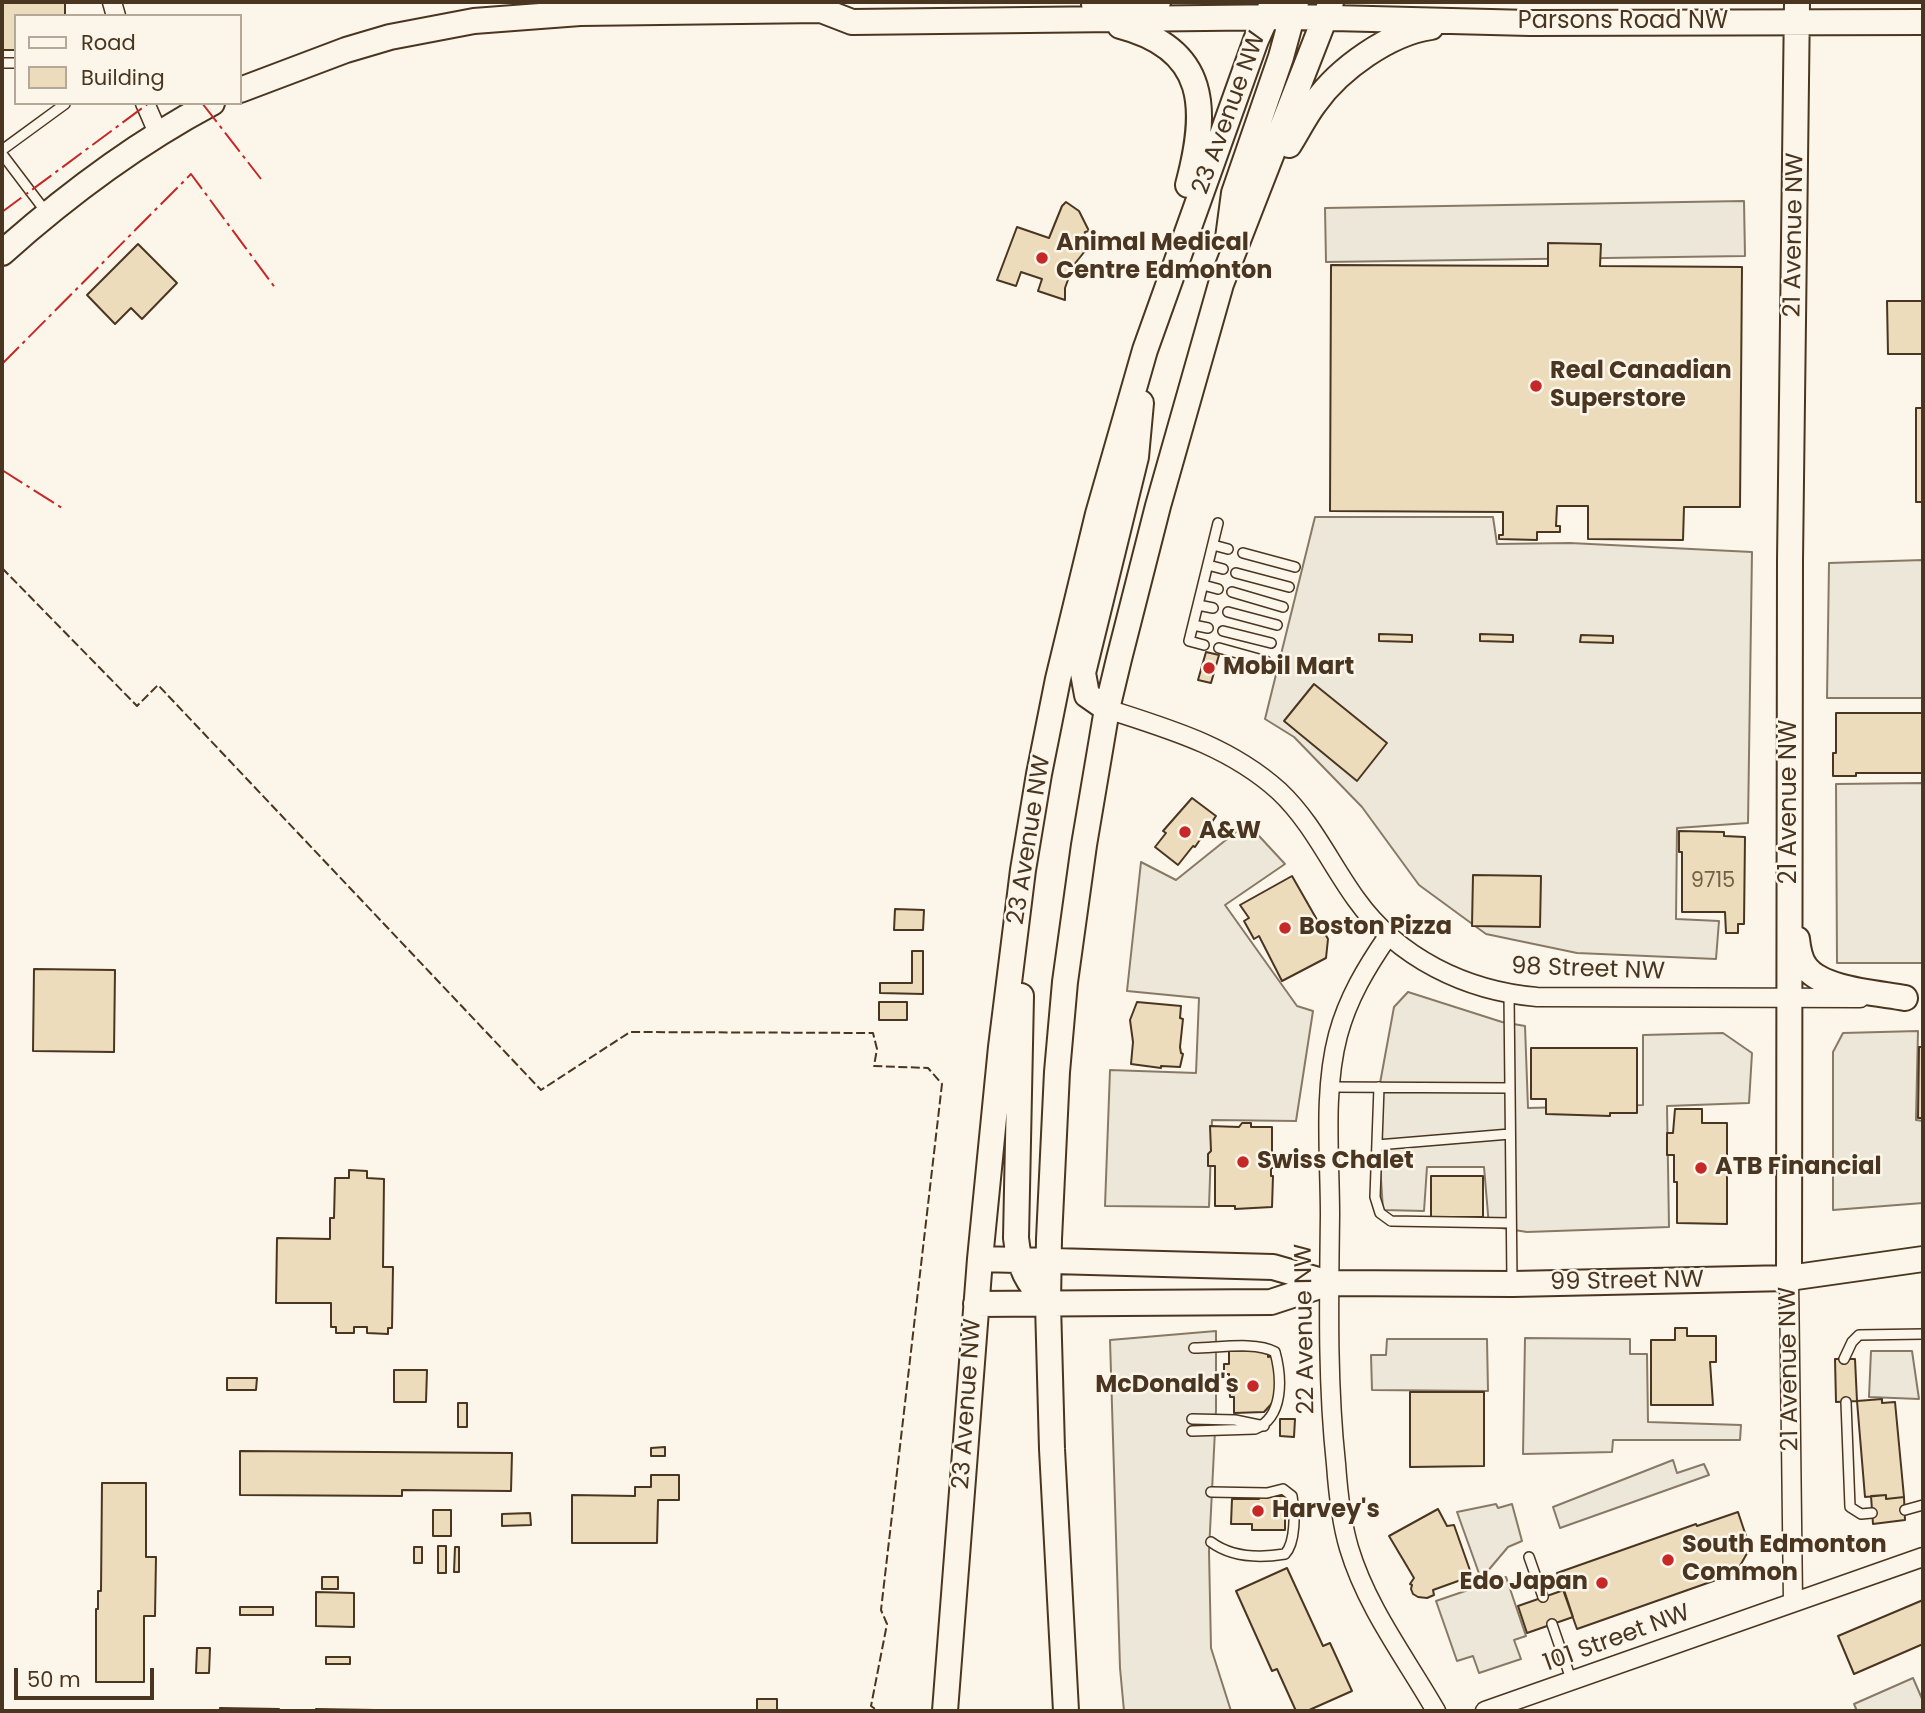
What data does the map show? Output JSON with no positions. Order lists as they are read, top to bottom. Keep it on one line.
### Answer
{"streets":{"main road":["Parsons Road NW","23 Avenue NW","21 Avenue NW","99 Street NW"],"street":["98 Street NW","22 Avenue NW","101 Street NW"]},"crossings":[["Parsons Road NW","23 Avenue NW"],["Parsons Road NW","21 Avenue NW"],["23 Avenue NW","98 Street NW"],["23 Avenue NW","99 Street NW"],["21 Avenue NW","98 Street NW"],["21 Avenue NW","99 Street NW"],["21 Avenue NW","101 Street NW"],["98 Street NW","22 Avenue NW"],["99 Street NW","22 Avenue NW"]],"places":["Animal Medical Centre Edmonton","Real Canadian Superstore","Mobil Mart","A&W","Boston Pizza","Swiss Chalet","ATB Financial","McDonald's","Harvey's","South Edmonton Common","Edo Japan"],"house_numbers":["9715"],"legend":["Road","Building"],"scale_bar":"50 m"}
